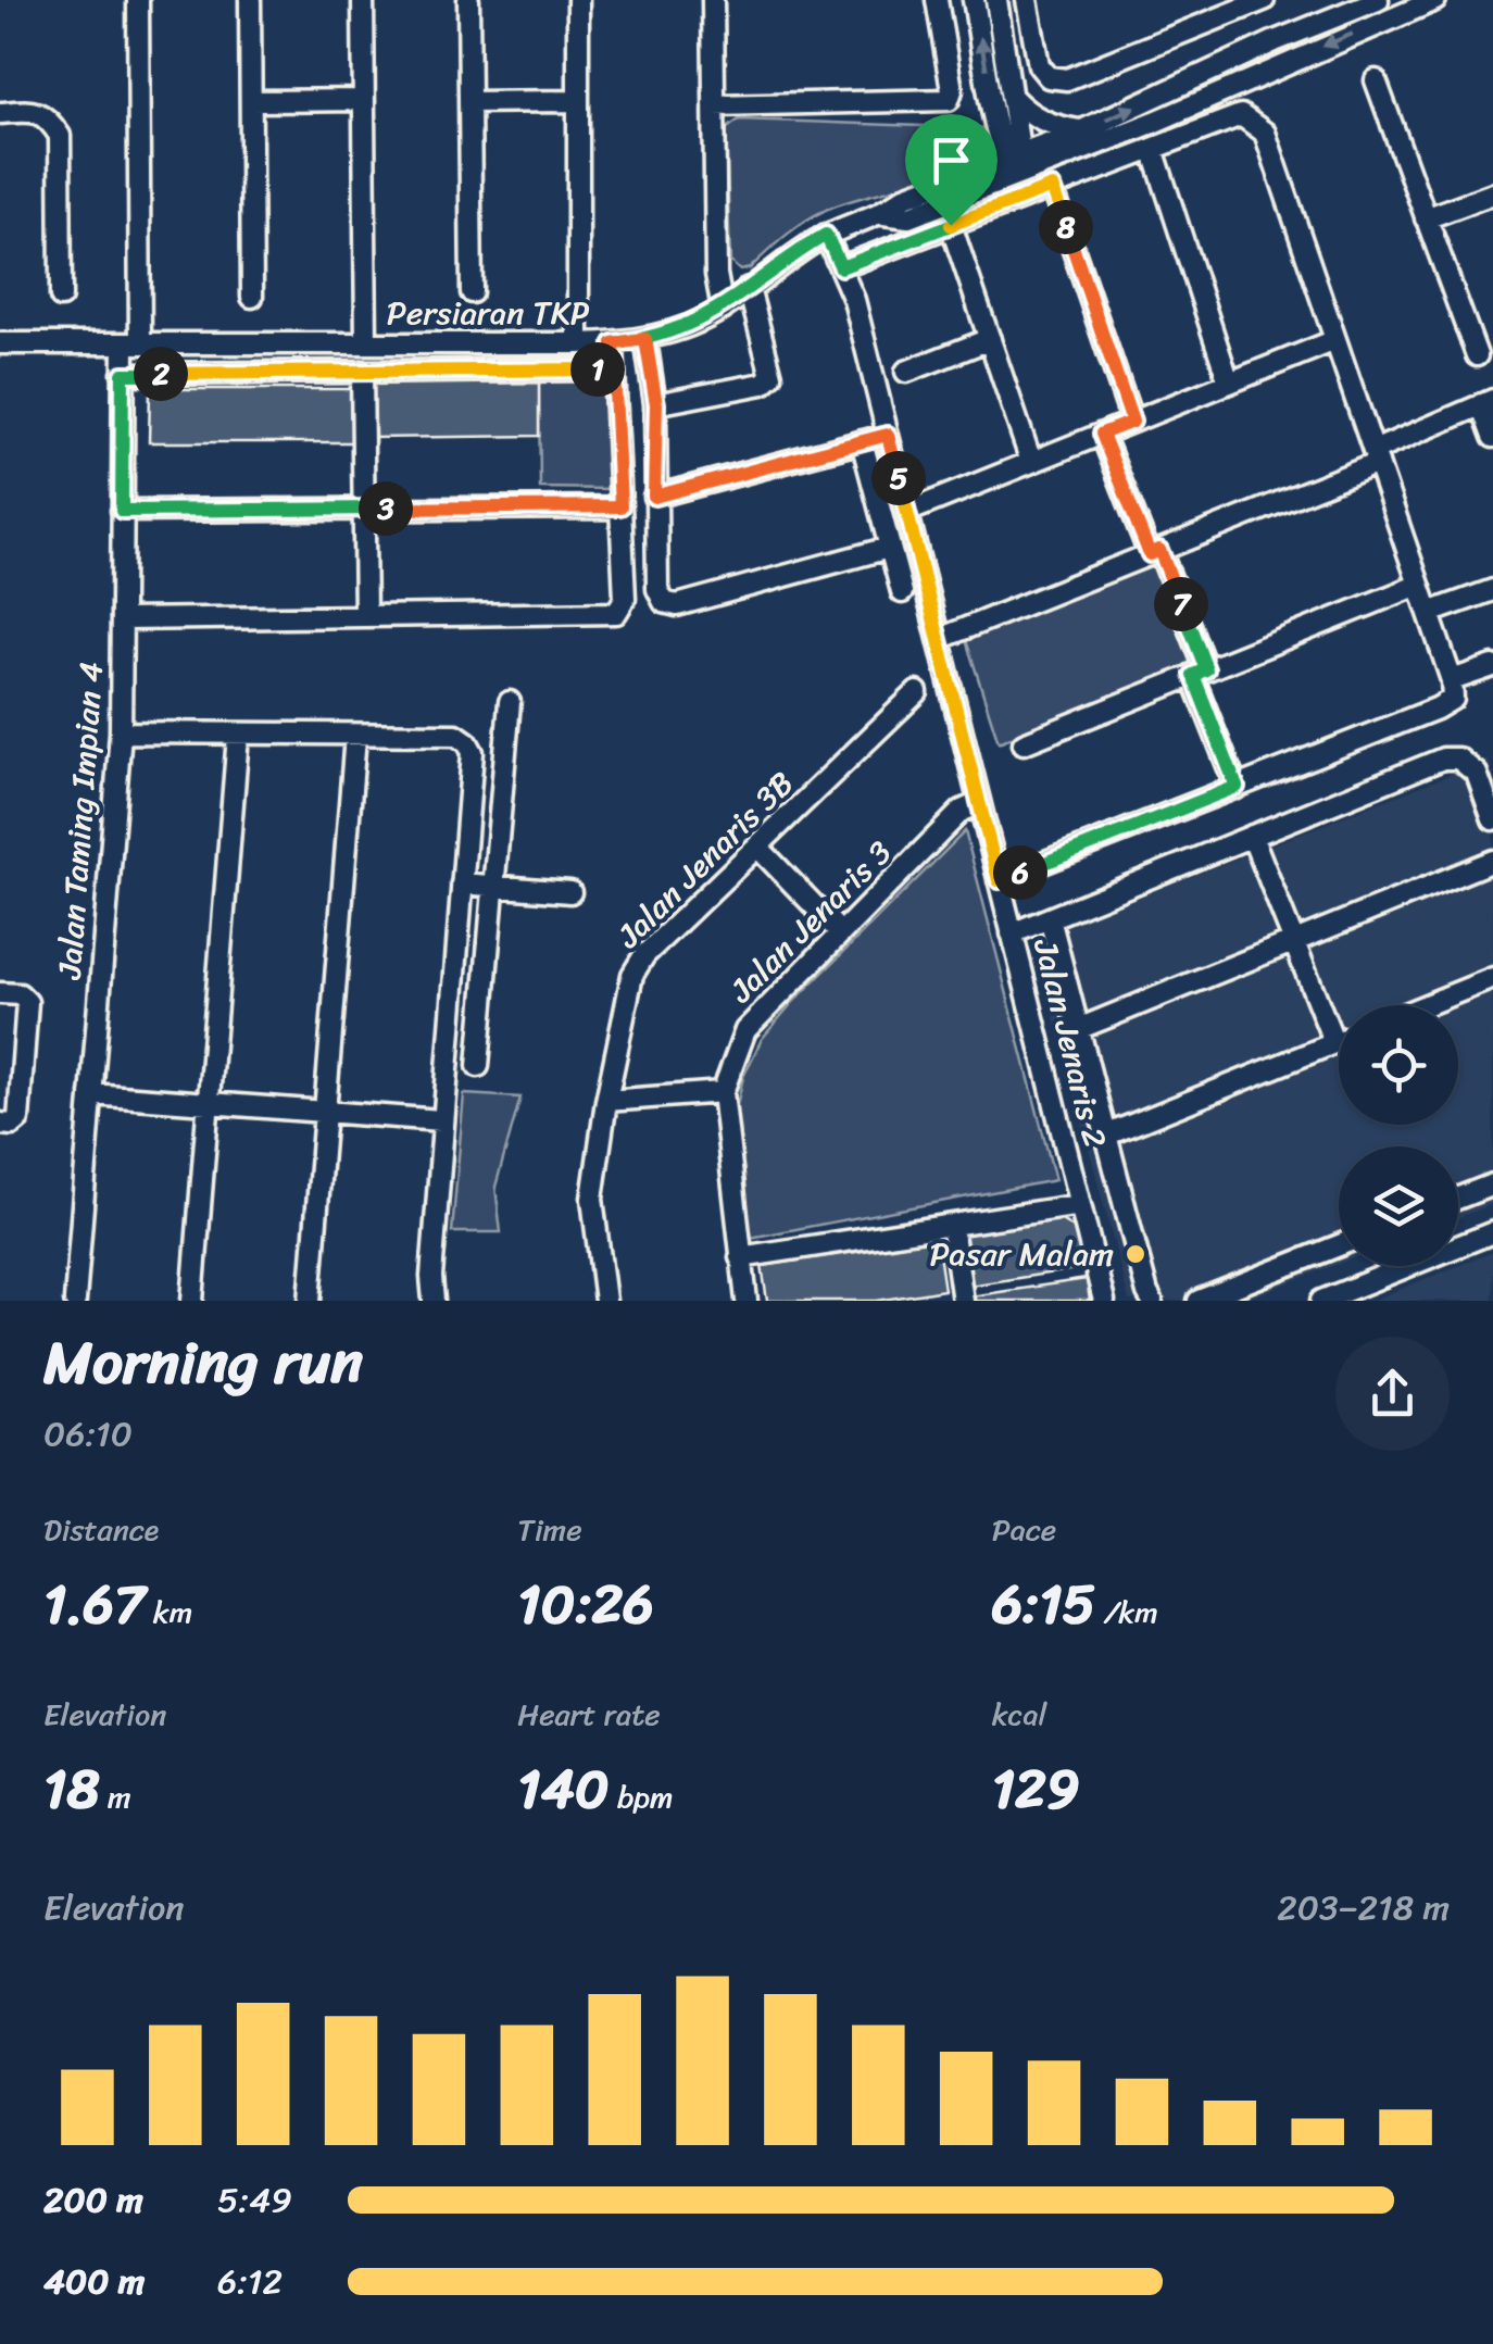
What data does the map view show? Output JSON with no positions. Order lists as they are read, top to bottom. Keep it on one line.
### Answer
{"streets":{"street":["Persiaran TKP","Jalan Taming Impian 4","Jalan Jenaris 3B","Jalan Jenaris 3","Jalan Jenaris 2"]},"crossings":[["Persiaran TKP","Jalan Taming Impian 4"],["Persiaran TKP","Jalan Jenaris 2"],["Jalan Jenaris 3","Jalan Jenaris 2"]],"places":["Pasar Malam"],"page":{"pins":["8","1","2","5","3","7","6"],"heading":["Morning run","06:10"],"stats":[["Distance","1.67 km"],["Time","10:26"],["Pace","6:15 /km"],["Elevation","18 m"],["Heart rate","140 bpm"],["kcal","129"]],"chart":["Elevation","203–218 m"],"list":[{"name":"200 m","note":"5:49"},{"name":"400 m","note":"6:12"}]}}
